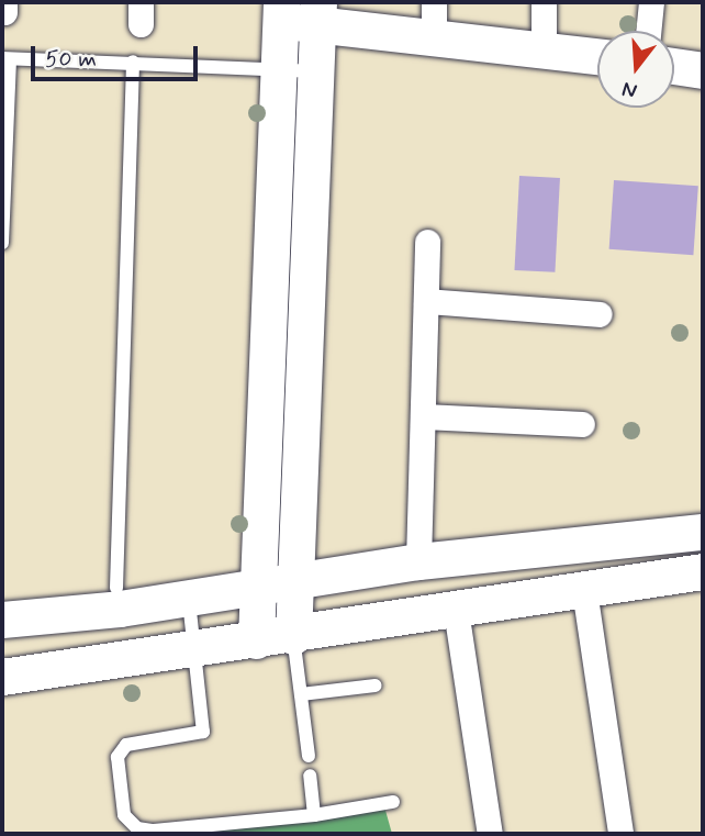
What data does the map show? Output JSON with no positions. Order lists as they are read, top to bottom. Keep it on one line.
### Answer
{"scale_bar":"50 m","north":"bottom"}
